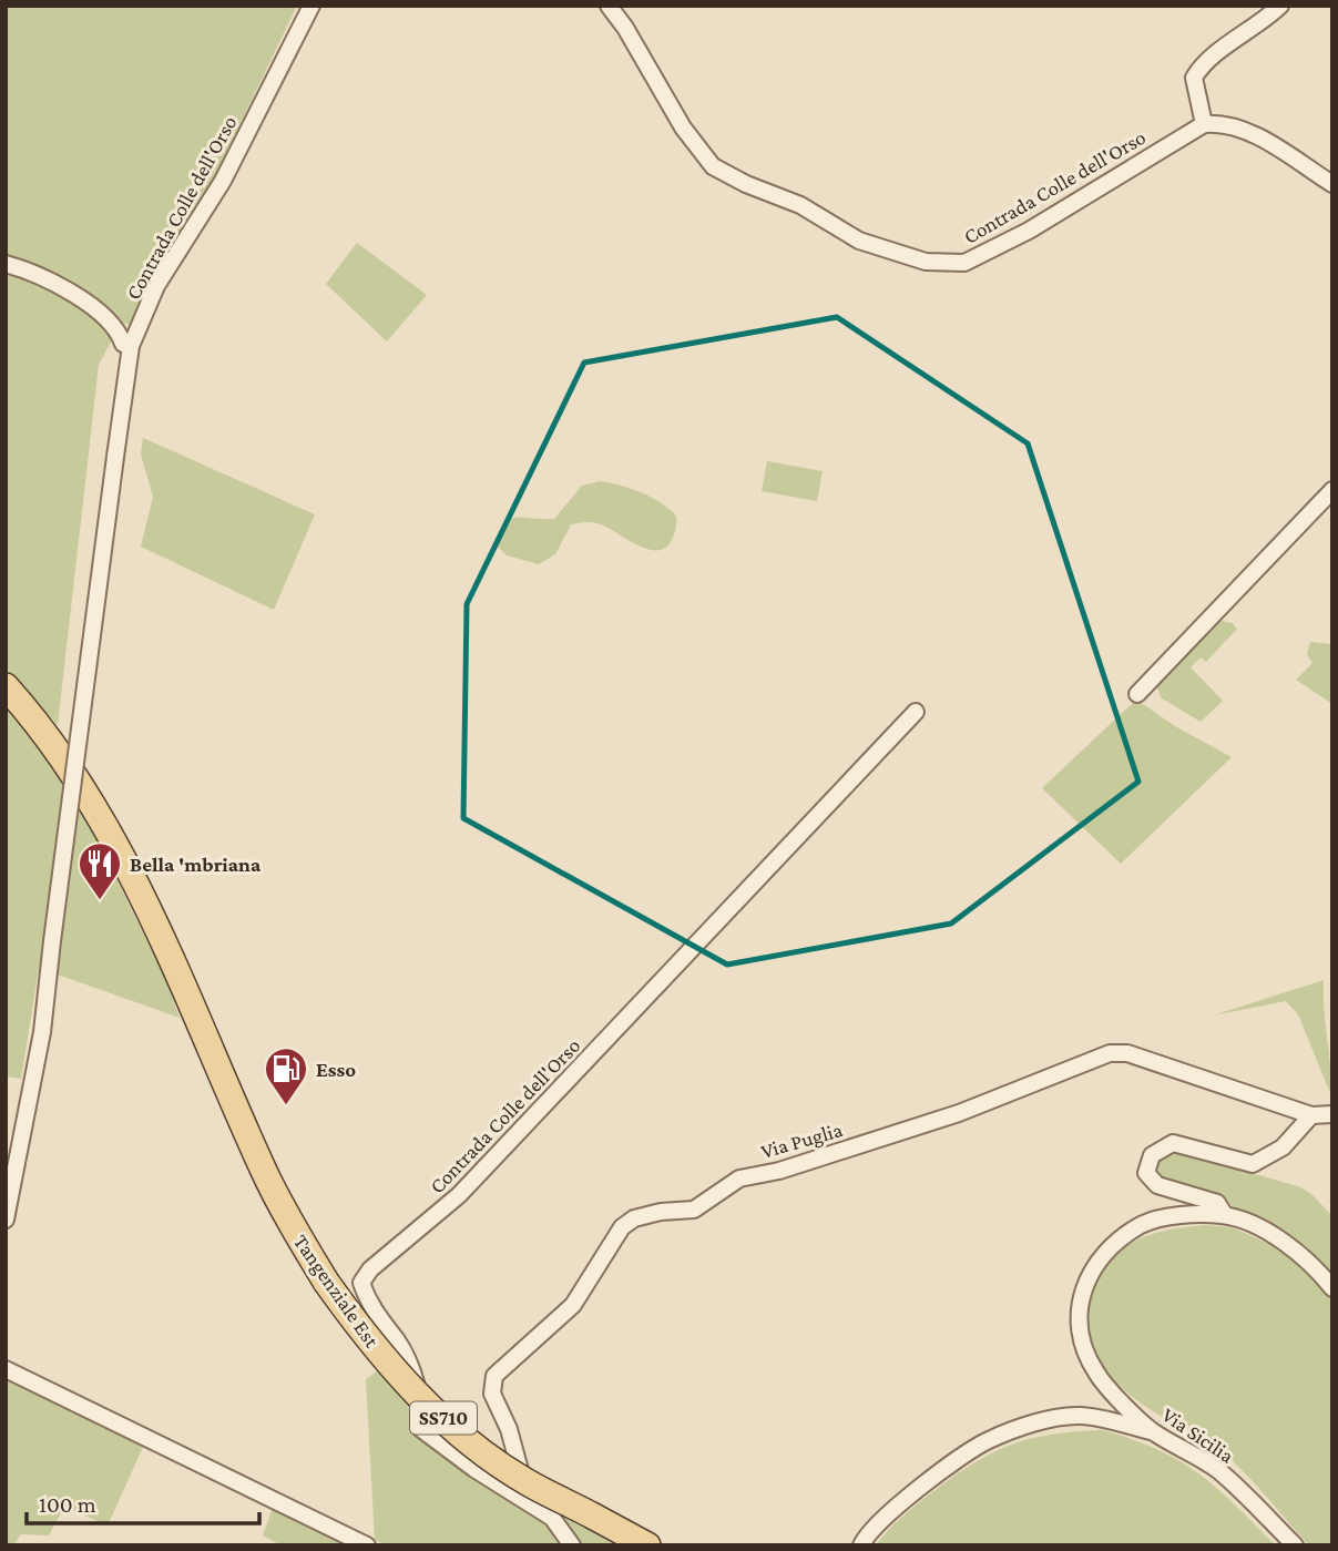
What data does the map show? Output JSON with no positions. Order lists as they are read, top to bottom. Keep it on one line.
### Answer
{"streets":{"main road":["Tangenziale Est","SS710"],"street":["Contrada Colle dell'Orso","Via Puglia","Via Sicilia"]},"crossings":[["Contrada Colle dell'Orso","Via Puglia"]],"places":{"restaurant":["Bella 'mbriana"],"fuel station":["Esso"]},"scale_bar":"100 m"}
